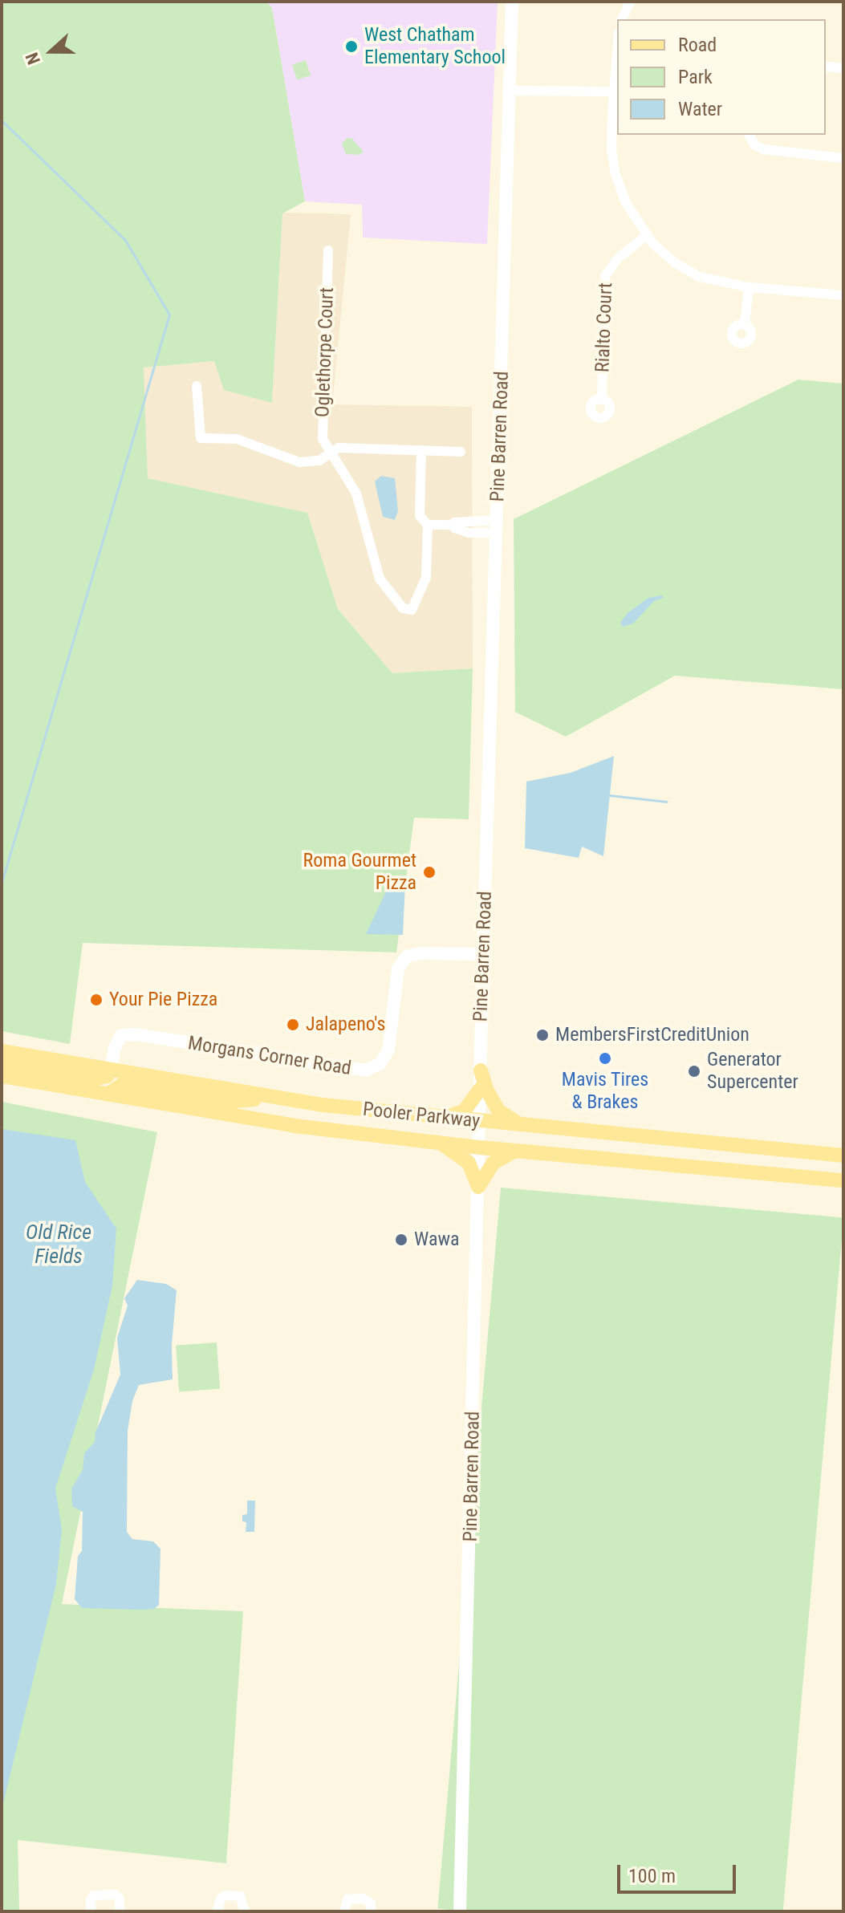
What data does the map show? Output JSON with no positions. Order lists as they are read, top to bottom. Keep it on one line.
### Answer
{"streets":{"main road":["Pine Barren Road","Morgans Corner Road","Pooler Parkway"],"street":["Rialto Court","Oglethorpe Court"]},"crossings":[["Pine Barren Road","Morgans Corner Road"],["Pine Barren Road","Pooler Parkway"],["Morgans Corner Road","Pooler Parkway"]],"water":["Old Rice Fields"],"places":["West Chatham Elementary School","Roma Gourmet Pizza","Your Pie Pizza","Jalapeno's","MembersFirstCreditUnion","Mavis Tires & Brakes","Generator Supercenter","Wawa"],"legend":["Road","Park","Water"],"scale_bar":"100 m","north":"left"}
